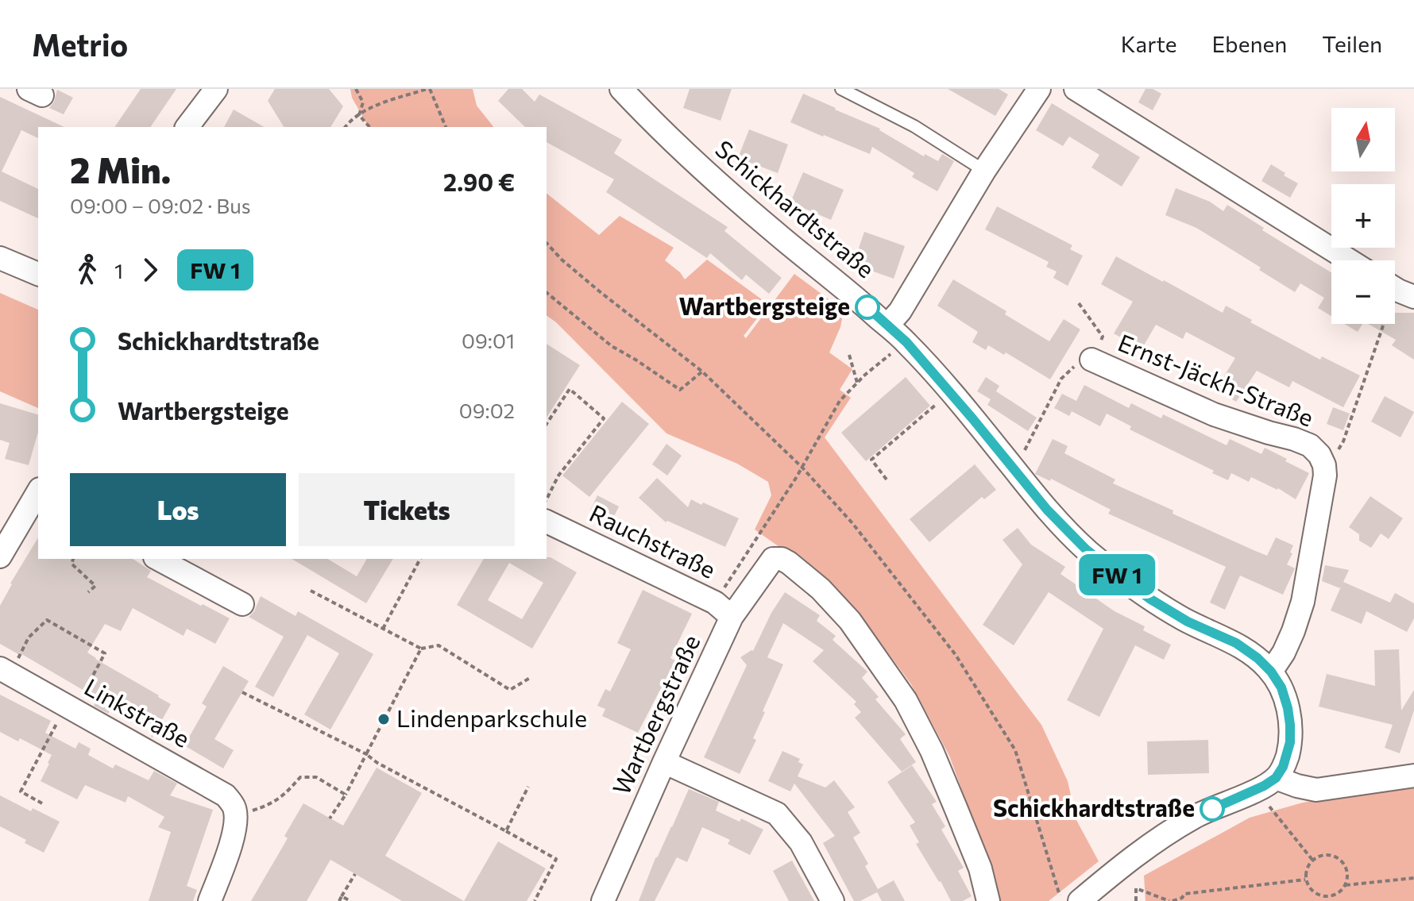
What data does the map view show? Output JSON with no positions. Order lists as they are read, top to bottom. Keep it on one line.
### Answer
{"streets":{"street":["Schickhardtstraße","Ernst-Jäckh-Straße","Rauchstraße","Linkstraße","Wartbergstraße"]},"crossings":[["Schickhardtstraße","Ernst-Jäckh-Straße"],["Rauchstraße","Wartbergstraße"]],"places":["Wartbergsteige","Lindenparkschule","Schickhardtstraße"],"north":"top","page":{"header":"Metrio","nav":["Karte","Ebenen","Teilen"],"on_map":"FW 1","map_buttons":["+","−"],"heading":["2 Min.","09:00 – 09:02 · Bus","2.90 €"],"legs":["1","FW 1"],"list":[{"name":"Schickhardtstraße","value":"09:01"},{"name":"Wartbergsteige","value":"09:02"}],"buttons":["Los","Tickets"]}}
